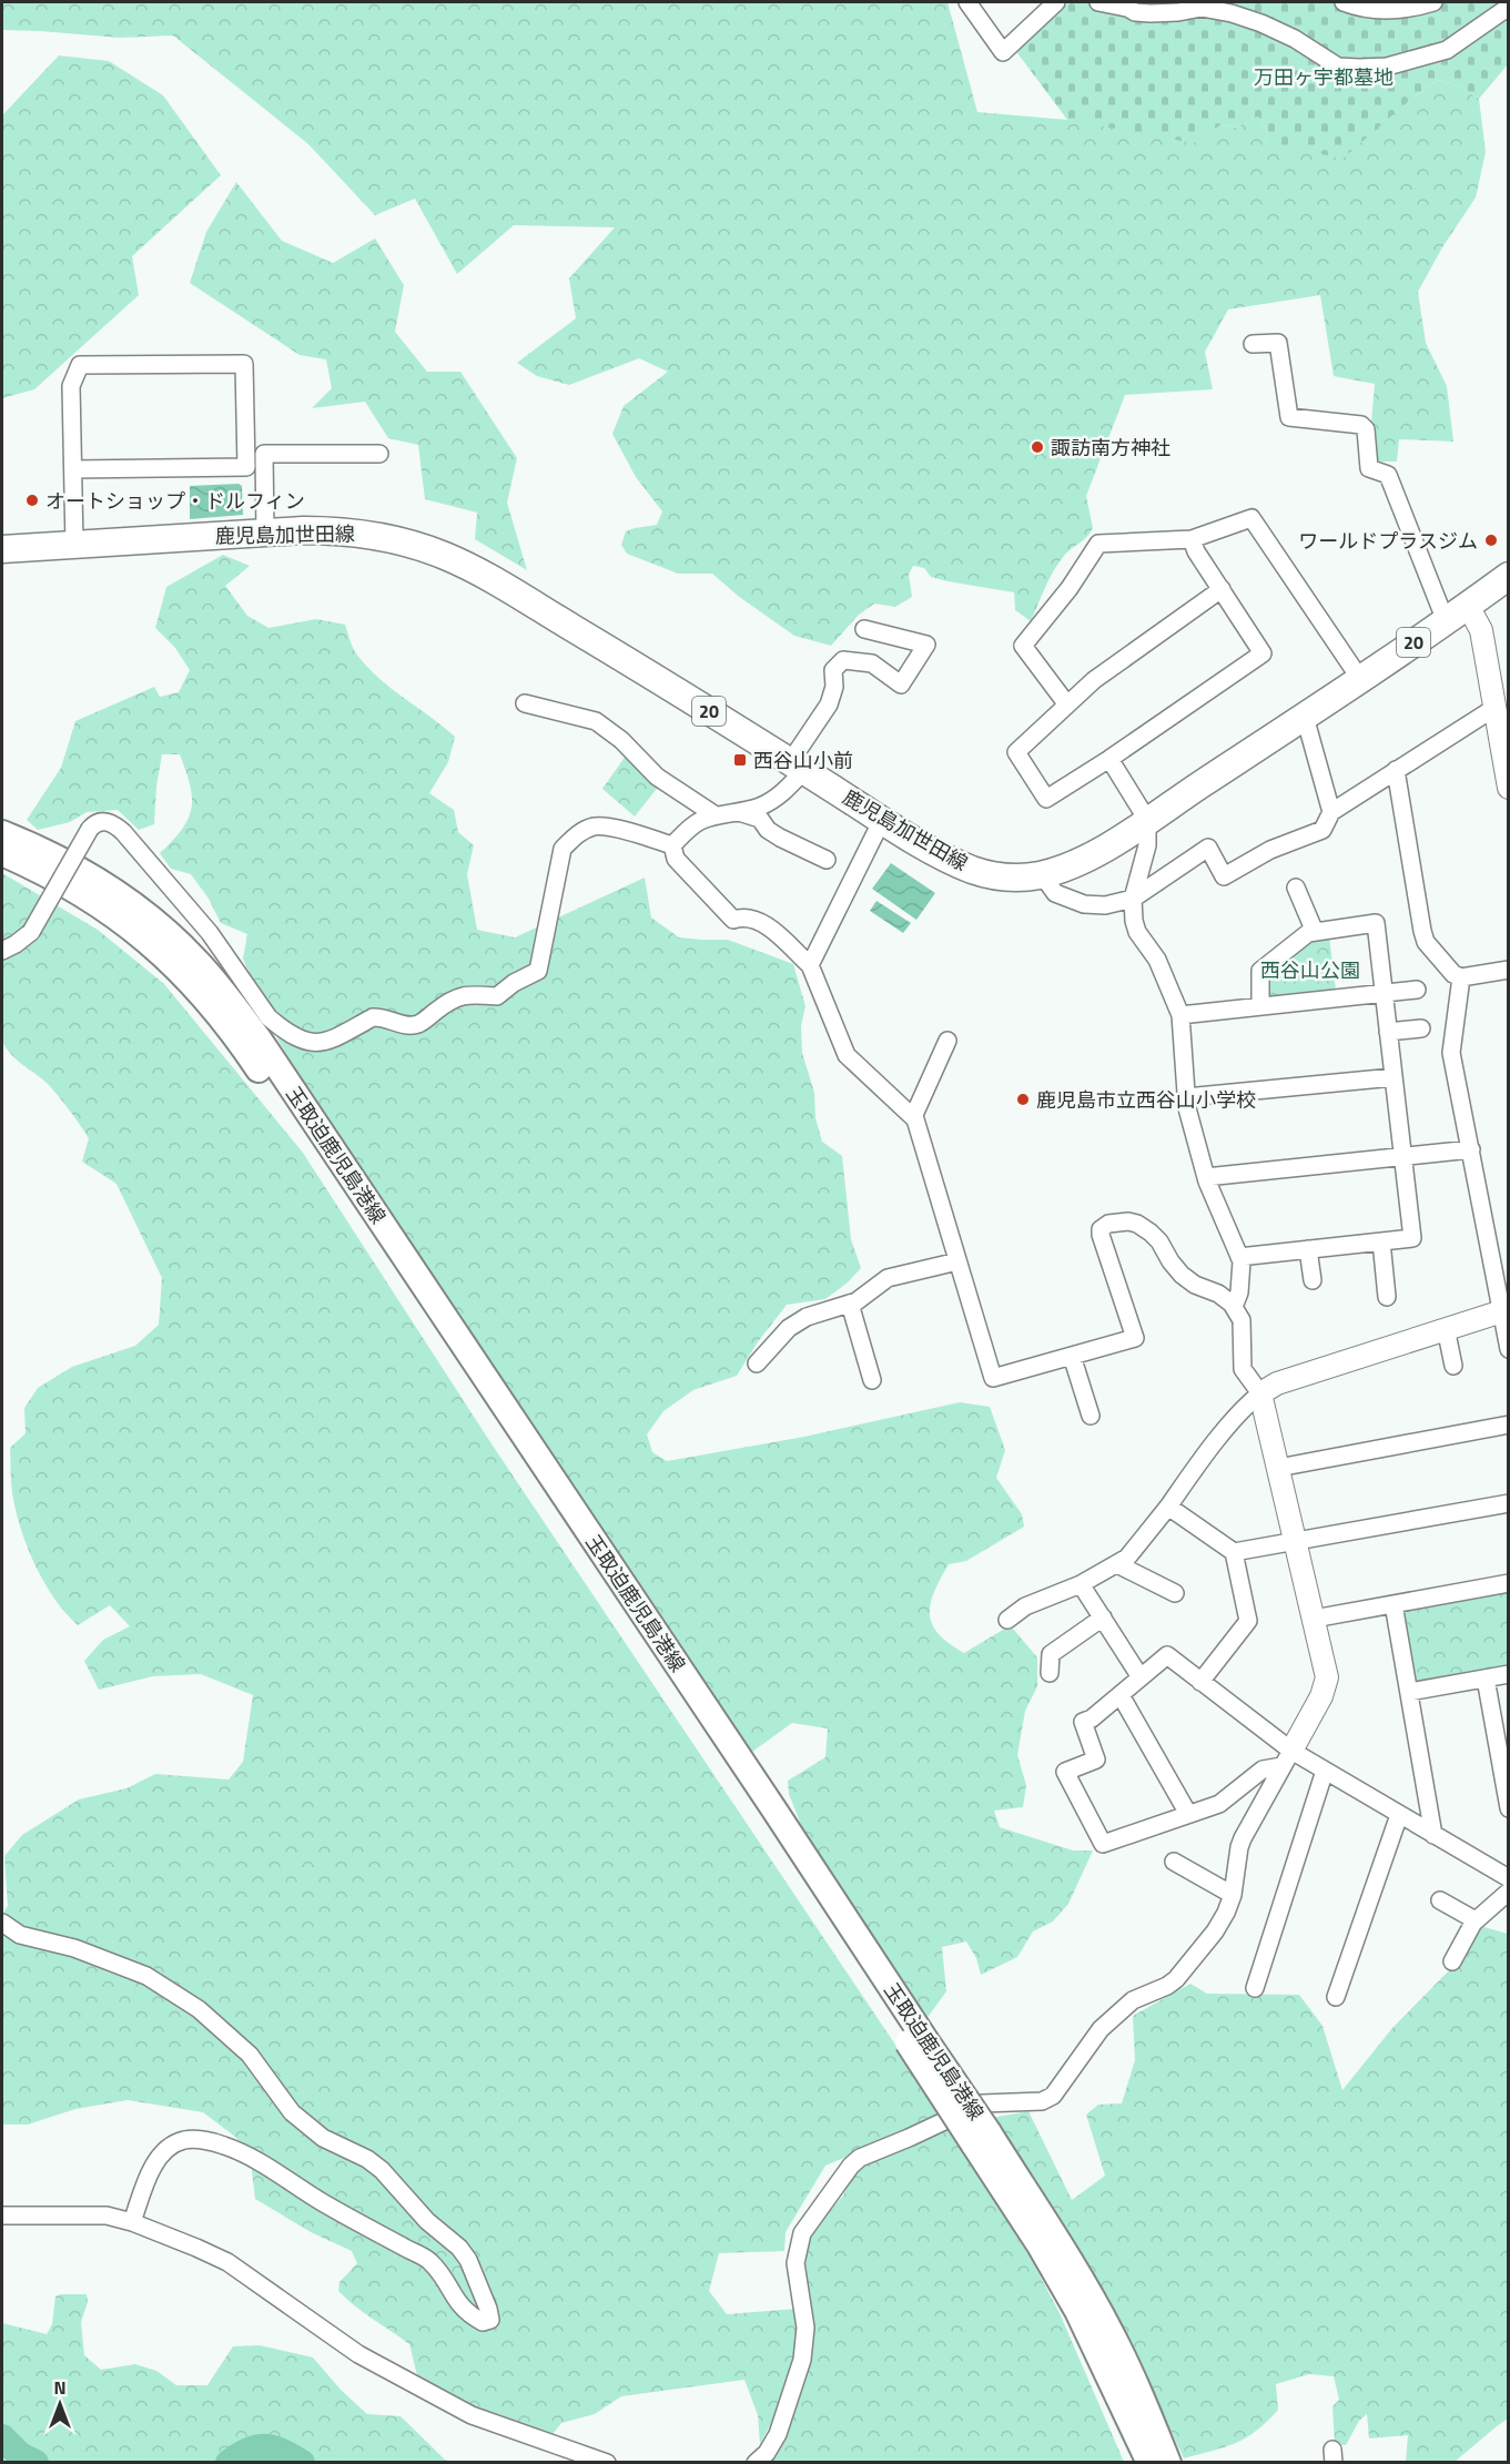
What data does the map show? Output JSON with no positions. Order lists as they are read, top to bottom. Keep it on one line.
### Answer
{"streets":{"main road":["鹿児島加世田線","20","玉取迫鹿児島港線"]},"parks":["万田ヶ宇都墓地","西谷山公園"],"places":{"other":["諏訪南方神社","オートショップ・ドルフィン","ワールドプラスジム","鹿児島市立西谷山小学校"],"transit":["西谷山小前"]},"north":"top"}
